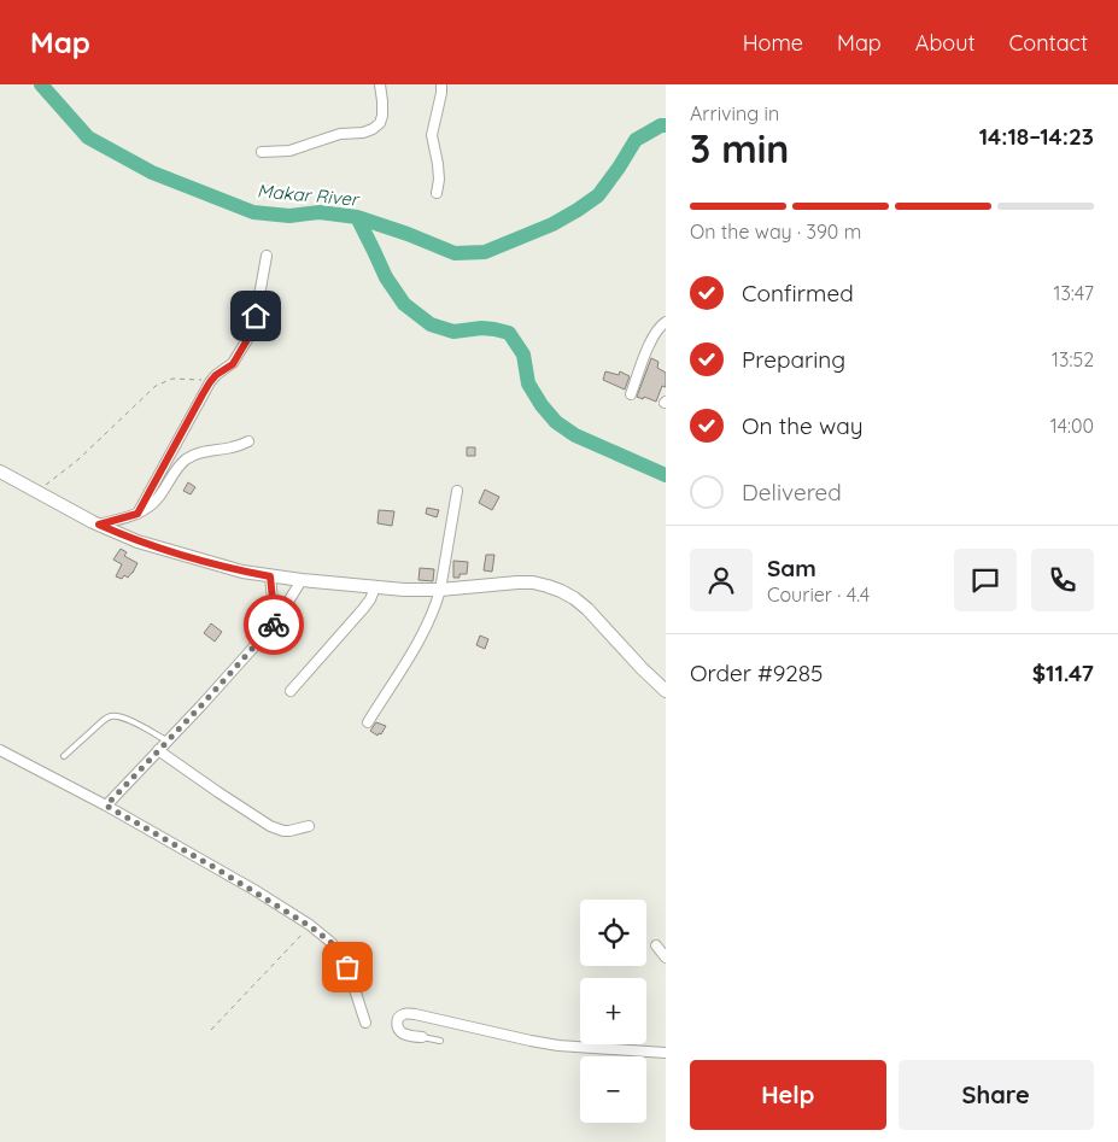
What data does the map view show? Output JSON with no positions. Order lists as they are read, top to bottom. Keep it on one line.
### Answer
{"water":["Makar River"],"page":{"header":"Map","nav":["Home","Map","About","Contact"],"heading":["3 min","Arriving in","14:18–14:23"],"panel":["Sam","Courier · 4.4","Order #9285","$11.47"],"bar":"On the way · 390 m","list":[["Confirmed","13:47"],["Preparing","13:52"],["On the way","14:00"],"Delivered"],"map_buttons":["+","−"],"buttons":["Help","Share"]}}
